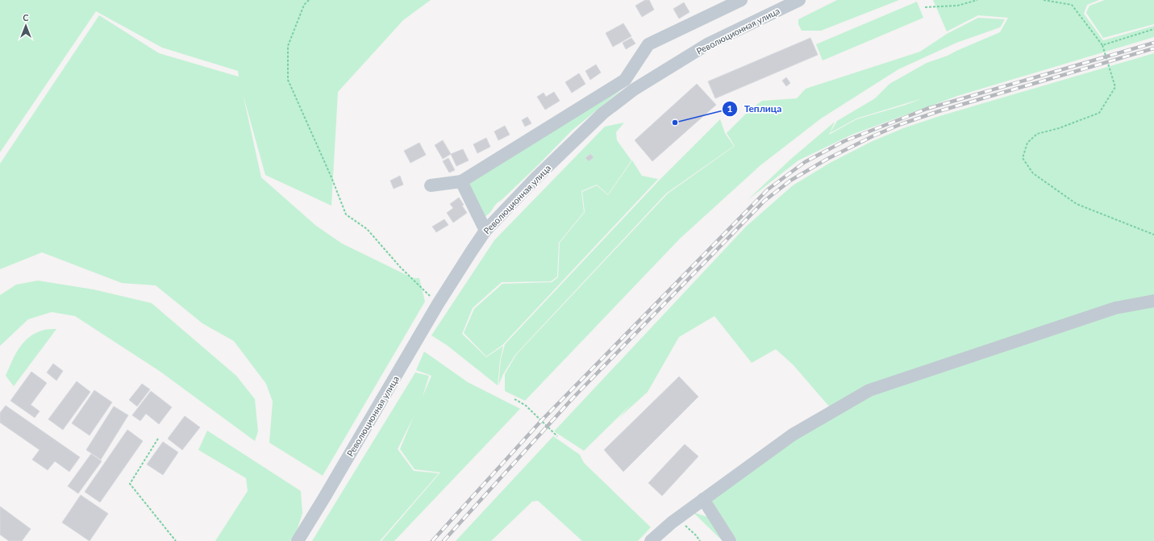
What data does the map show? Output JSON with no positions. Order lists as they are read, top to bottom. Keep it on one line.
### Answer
{"streets":{"street":["Революционная улица"]},"places":["Теплица"],"north":"top"}
